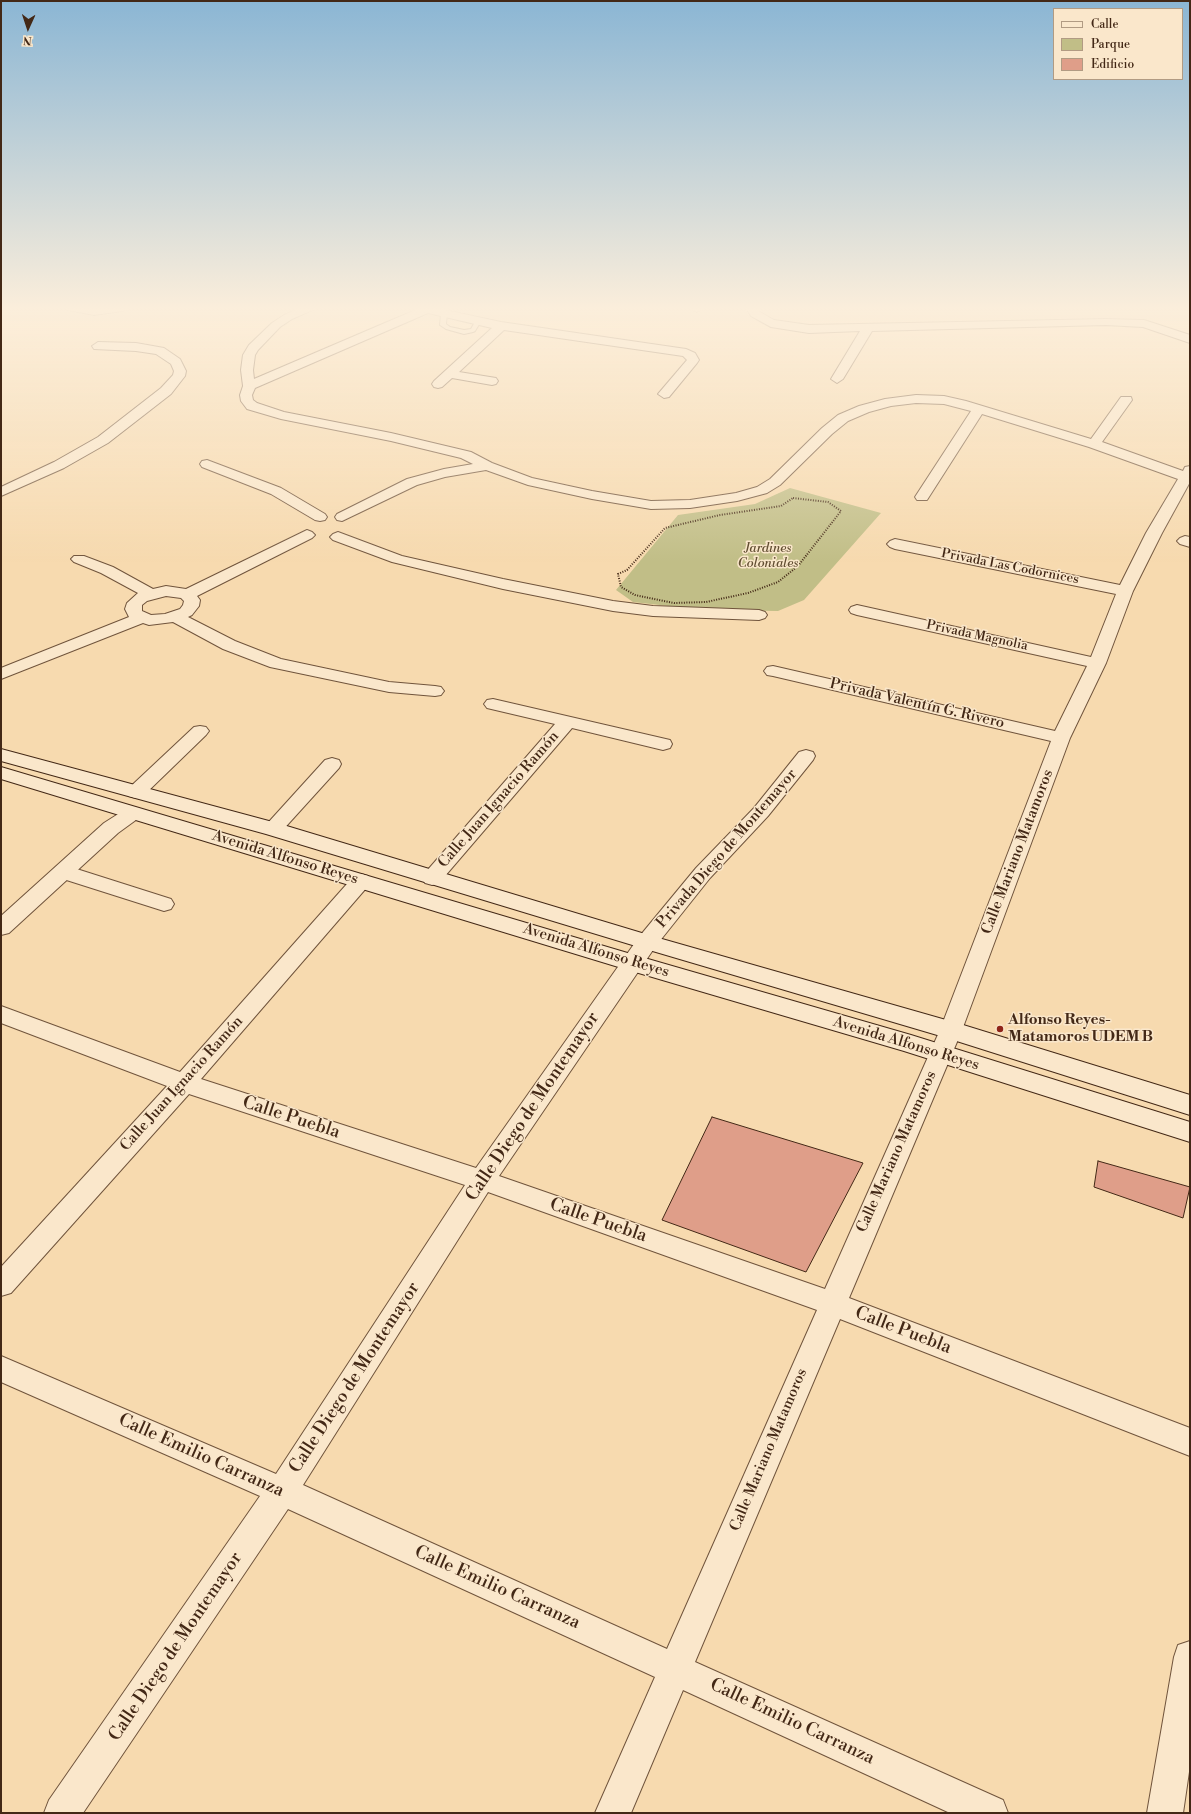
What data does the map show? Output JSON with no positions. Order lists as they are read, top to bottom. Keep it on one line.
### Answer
{"streets":{"main road":["Avenida Alfonso Reyes"],"street":["Privada Las Codornices","Privada Magnolia","Privada Valentín G. Rivero","Calle Juan Ignacio Ramón","Privada Diego de Montemayor","Calle Mariano Matamoros","Calle Diego de Montemayor","Calle Puebla","Calle Emilio Carranza"]},"crossings":[["Privada Las Codornices","Calle Mariano Matamoros"],["Privada Magnolia","Calle Mariano Matamoros"],["Privada Valentín G. Rivero","Calle Mariano Matamoros"],["Calle Juan Ignacio Ramón","Avenida Alfonso Reyes"],["Calle Juan Ignacio Ramón","Calle Puebla"],["Privada Diego de Montemayor","Avenida Alfonso Reyes"],["Privada Diego de Montemayor","Calle Diego de Montemayor"],["Calle Mariano Matamoros","Avenida Alfonso Reyes"],["Calle Mariano Matamoros","Calle Puebla"],["Calle Mariano Matamoros","Calle Emilio Carranza"],["Avenida Alfonso Reyes","Calle Diego de Montemayor"],["Calle Diego de Montemayor","Calle Puebla"],["Calle Diego de Montemayor","Calle Emilio Carranza"]],"parks":["Jardines Coloniales"],"places":["Alfonso Reyes- Matamoros UDEM B"],"legend":["Calle","Parque","Edificio"],"north":"bottom"}
